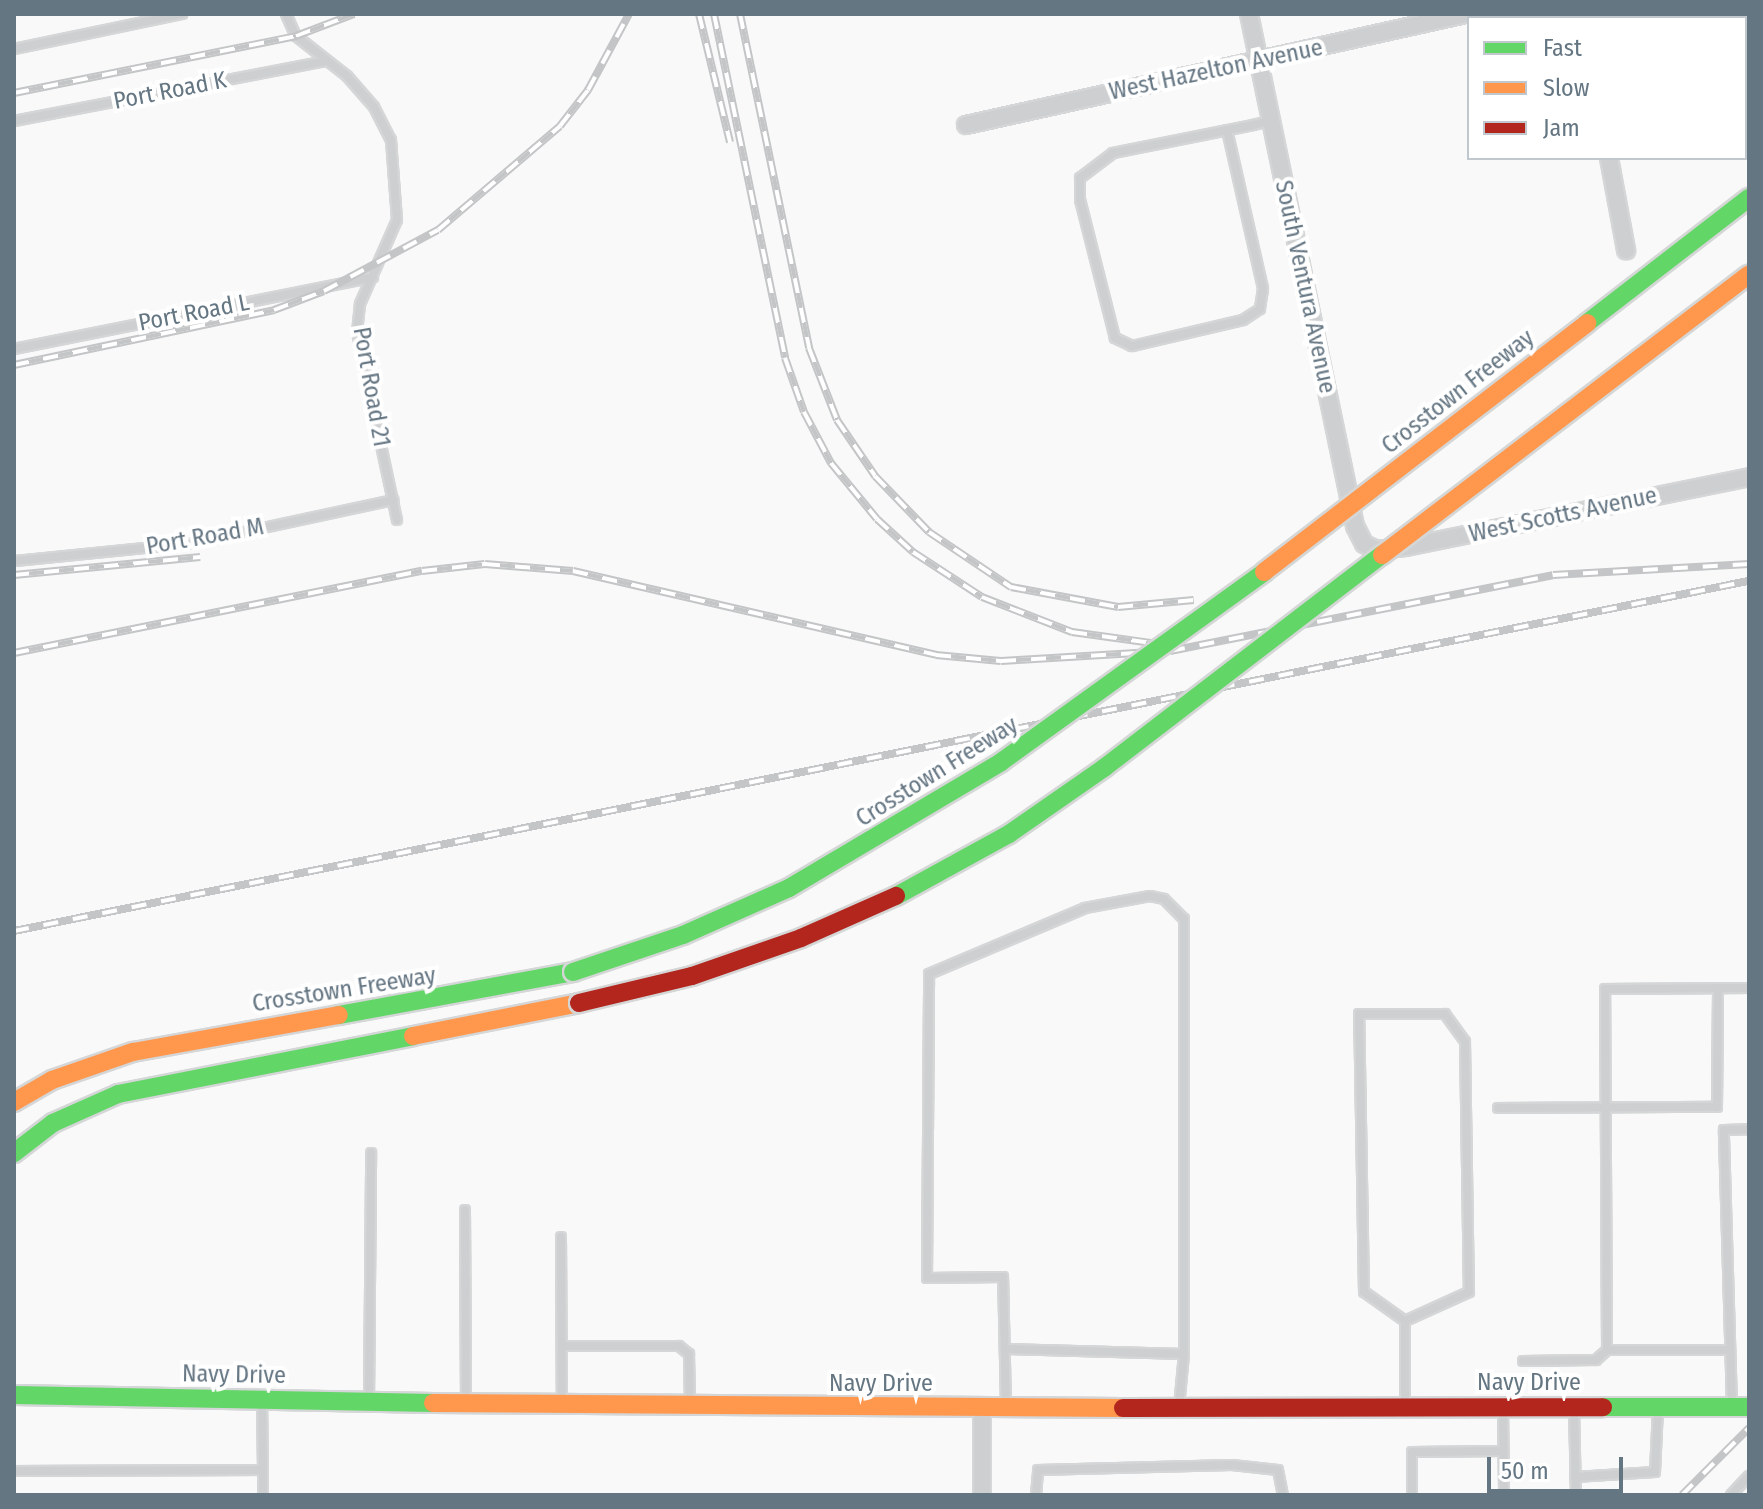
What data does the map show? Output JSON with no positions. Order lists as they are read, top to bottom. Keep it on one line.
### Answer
{"streets":{"main road":["Crosstown Freeway","Navy Drive"],"street":["West Hazelton Avenue","South Ventura Avenue","West Scotts Avenue"],"lane":["Port Road K","Port Road L","Port Road 21","Port Road M"]},"crossings":[["West Hazelton Avenue","South Ventura Avenue"],["Port Road K","Port Road 21"],["South Ventura Avenue","West Scotts Avenue"],["Port Road L","Port Road 21"],["Port Road 21","Port Road M"]],"legend":["Fast","Slow","Jam"],"scale_bar":"50 m"}
